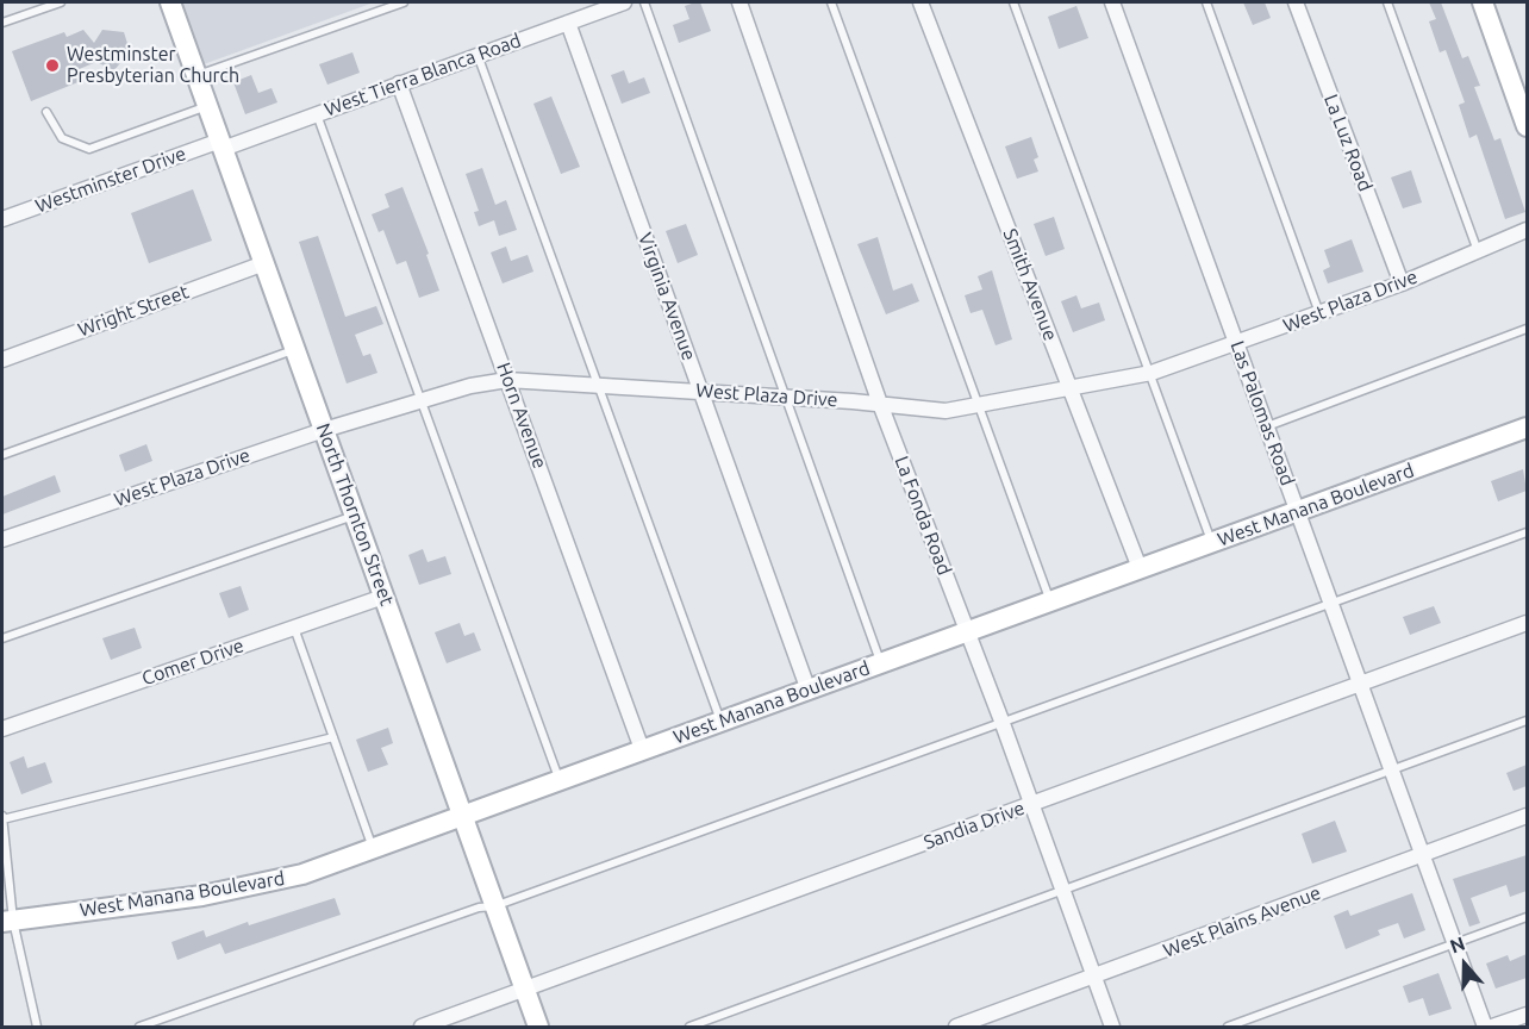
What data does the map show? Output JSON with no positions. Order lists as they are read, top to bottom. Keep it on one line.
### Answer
{"streets":{"street":["West Tierra Blanca Road","La Luz Road","Westminster Drive","Smith Avenue","Virginia Avenue","West Plaza Drive","Wright Street","Las Palomas Road","Horn Avenue","West Manana Boulevard","North Thornton Street","La Fonda Road","Comer Drive","Sandia Drive","West Plains Avenue"]},"crossings":[["West Tierra Blanca Road","Westminster Drive"],["West Tierra Blanca Road","Virginia Avenue"],["West Tierra Blanca Road","Horn Avenue"],["West Tierra Blanca Road","North Thornton Street"],["La Luz Road","West Plaza Drive"],["Westminster Drive","North Thornton Street"],["Smith Avenue","West Plaza Drive"],["Smith Avenue","West Manana Boulevard"],["Virginia Avenue","West Plaza Drive"],["Virginia Avenue","West Manana Boulevard"],["West Plaza Drive","Las Palomas Road"],["West Plaza Drive","Horn Avenue"],["West Plaza Drive","North Thornton Street"],["West Plaza Drive","La Fonda Road"],["Wright Street","North Thornton Street"],["Las Palomas Road","West Manana Boulevard"],["Las Palomas Road","Sandia Drive"],["Las Palomas Road","West Plains Avenue"],["Horn Avenue","West Manana Boulevard"],["West Manana Boulevard","North Thornton Street"],["West Manana Boulevard","La Fonda Road"],["North Thornton Street","Comer Drive"],["North Thornton Street","Sandia Drive"],["La Fonda Road","Sandia Drive"],["La Fonda Road","West Plains Avenue"]],"places":["Westminster Presbyterian Church"],"north":"top"}
